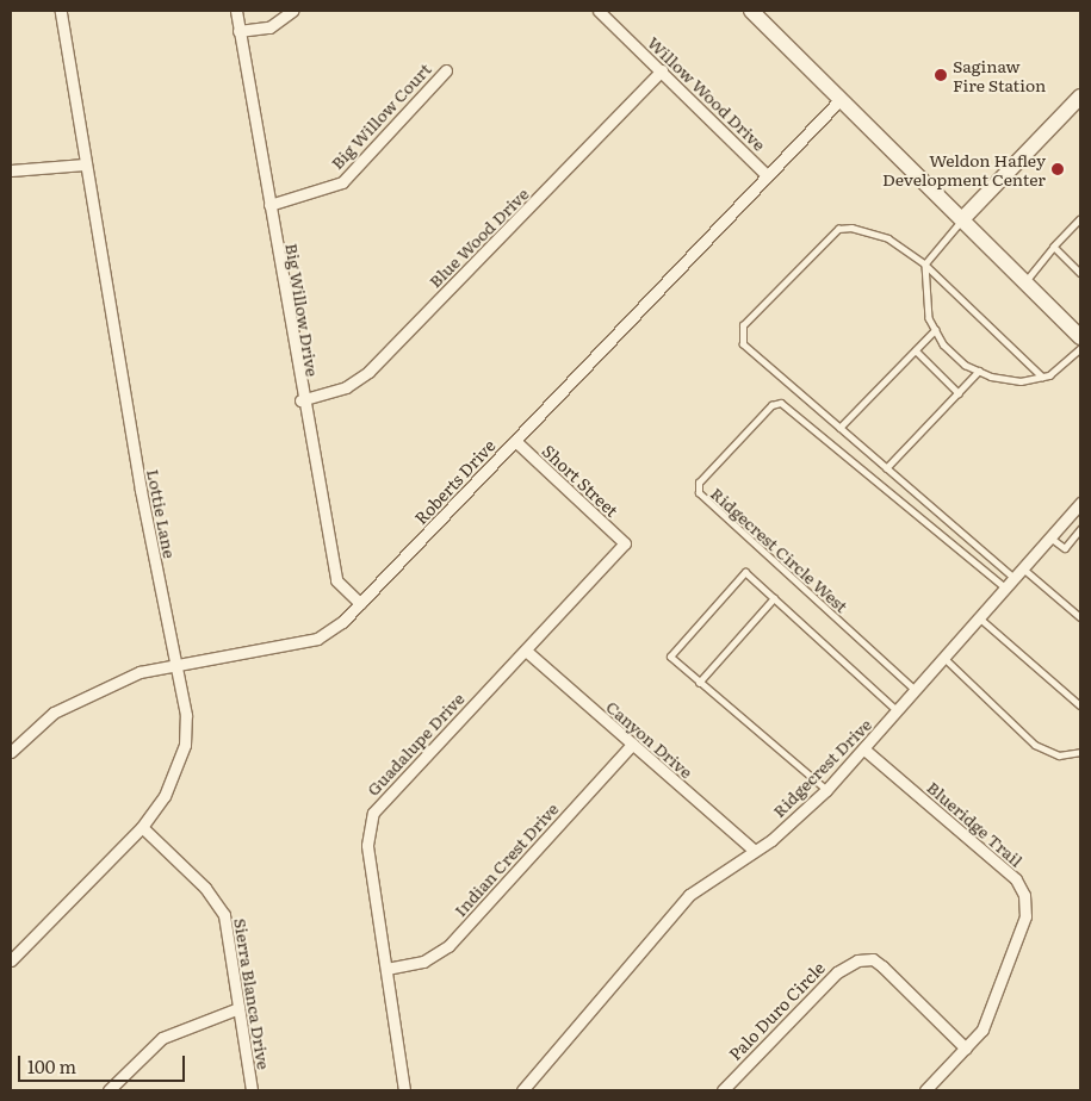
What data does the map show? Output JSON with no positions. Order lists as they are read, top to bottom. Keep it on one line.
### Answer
{"streets":{"street":["Willow Wood Drive","Big Willow Court","Blue Wood Drive","Big Willow Drive","Short Street","Roberts Drive","Lottie Lane","Canyon Drive","Guadalupe Drive","Ridgecrest Drive","Blueridge Trail","Indian Crest Drive","Sierra Blanca Drive","Palo Duro Circle"],"lane":["Ridgecrest Circle West"]},"crossings":[["Willow Wood Drive","Blue Wood Drive"],["Willow Wood Drive","Roberts Drive"],["Big Willow Court","Big Willow Drive"],["Blue Wood Drive","Big Willow Drive"],["Big Willow Drive","Roberts Drive"],["Short Street","Roberts Drive"],["Short Street","Guadalupe Drive"],["Roberts Drive","Lottie Lane"],["Lottie Lane","Sierra Blanca Drive"],["Ridgecrest Circle West","Ridgecrest Drive"],["Canyon Drive","Guadalupe Drive"],["Canyon Drive","Ridgecrest Drive"],["Canyon Drive","Indian Crest Drive"],["Guadalupe Drive","Indian Crest Drive"],["Ridgecrest Drive","Blueridge Trail"],["Blueridge Trail","Palo Duro Circle"]],"places":["Saginaw Fire Station","Weldon Hafley Development Center"],"scale_bar":"100 m"}
